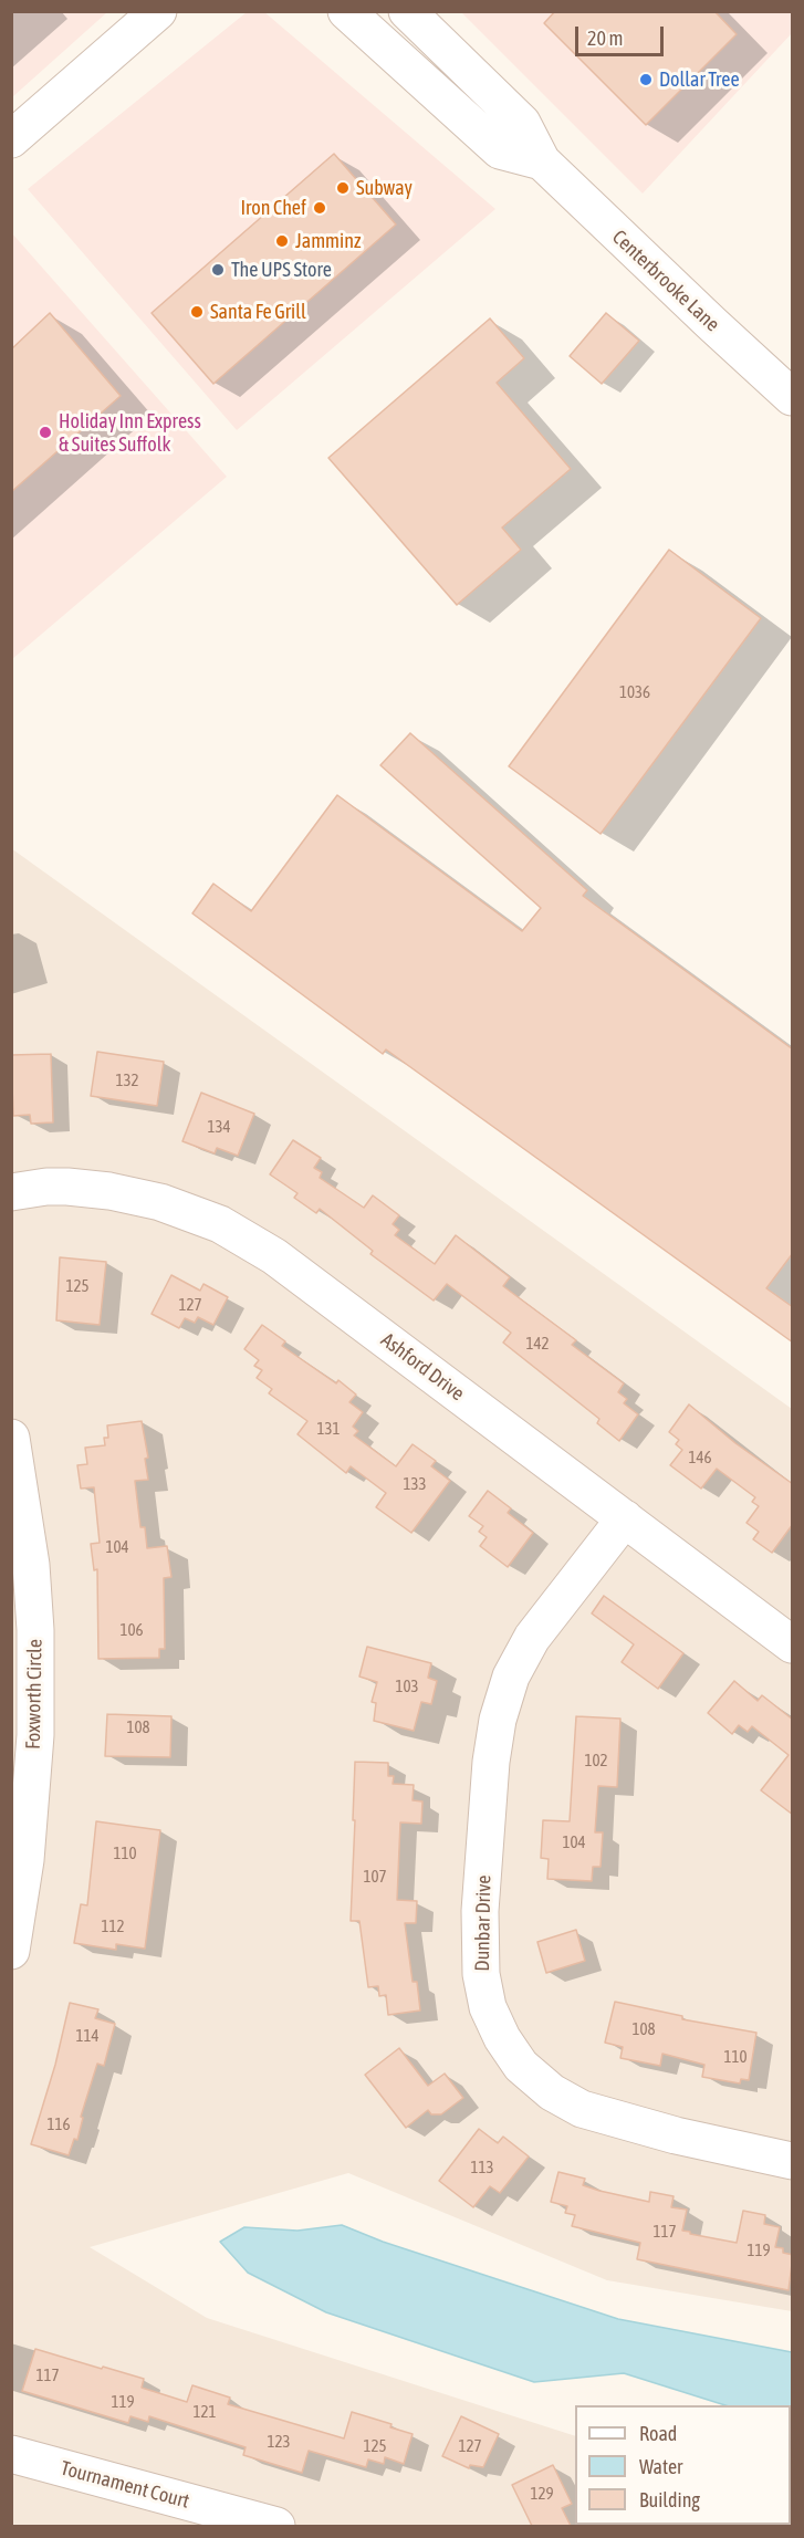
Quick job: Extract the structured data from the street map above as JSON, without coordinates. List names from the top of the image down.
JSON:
{
  "streets": {
    "street": [
      "Centerbrooke Lane",
      "Ashford Drive",
      "Foxworth Circle",
      "Dunbar Drive",
      "Tournament Court"
    ]
  },
  "crossings": [
    ["Ashford Drive", "Dunbar Drive"]
  ],
  "places": [
    "Dollar Tree",
    "Subway",
    "Iron Chef",
    "Jamminz",
    "The UPS Store",
    "Santa Fe Grill",
    "Holiday Inn Express & Suites Suffolk"
  ],
  "house_numbers": [
    "1036",
    "132",
    "134",
    "125",
    "127",
    "142",
    "131",
    "146",
    "133",
    "104",
    "106",
    "103",
    "108",
    "102",
    "104",
    "110",
    "107",
    "112",
    "108",
    "114",
    "110",
    "116",
    "113",
    "117",
    "119",
    "117",
    "119",
    "121",
    "123",
    "125",
    "127",
    "129"
  ],
  "legend": ["Road", "Water", "Building"],
  "scale_bar": "20 m"
}
